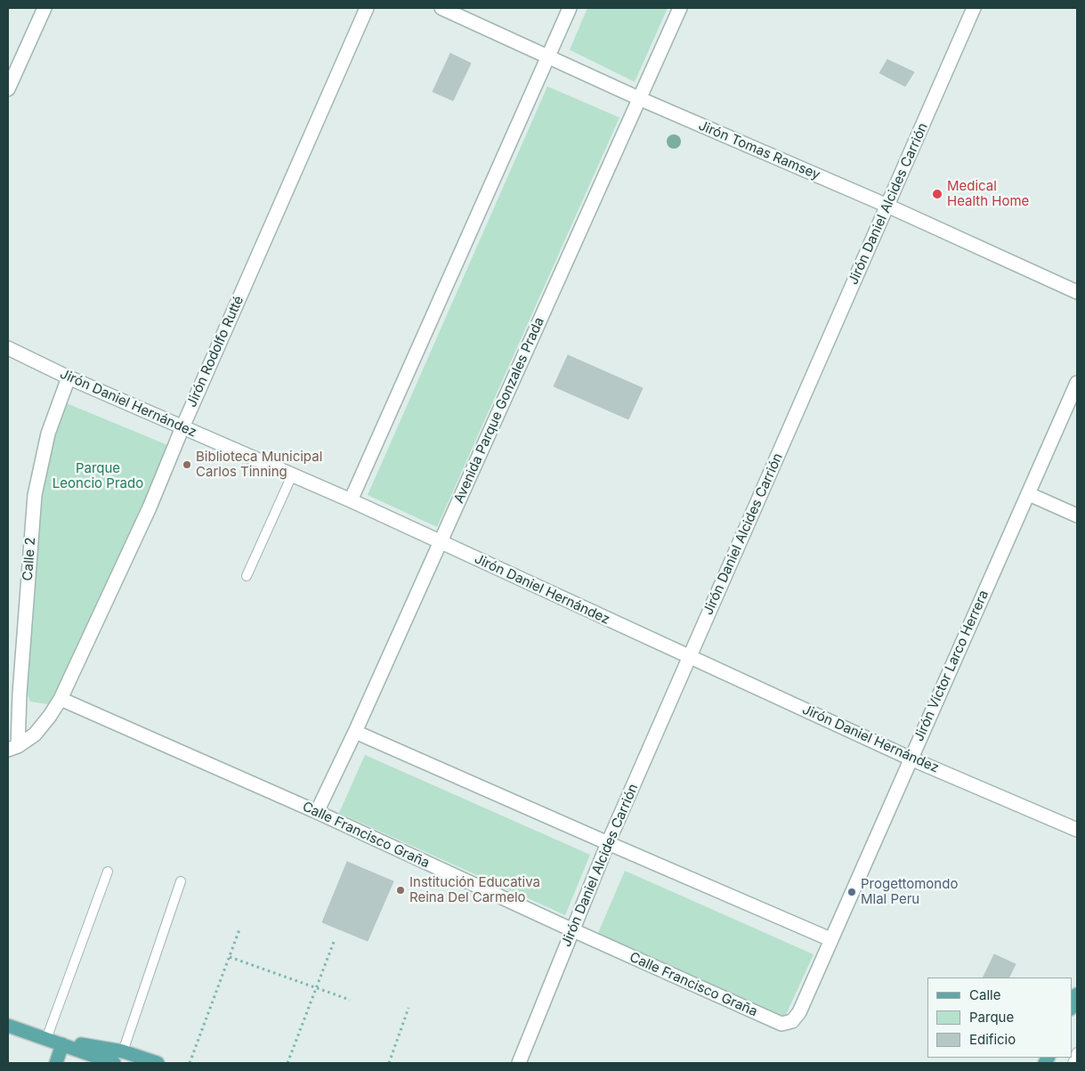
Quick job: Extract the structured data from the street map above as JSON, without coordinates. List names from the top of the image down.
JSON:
{
  "streets": {
    "street": [
      "Jirón Tomas Ramsey",
      "Jirón Daniel Alcides Carrión",
      "Jirón Rodolfo Rutté",
      "Jirón Daniel Hernández",
      "Avenida Parque Gonzales Prada",
      "Calle 2",
      "Jirón Víctor Larco Herrera",
      "Calle Francisco Graña"
    ]
  },
  "crossings": [
    ["Jirón Tomas Ramsey", "Jirón Daniel Alcides Carrión"],
    ["Jirón Tomas Ramsey", "Avenida Parque Gonzales Prada"],
    ["Jirón Daniel Alcides Carrión", "Jirón Daniel Hernández"],
    ["Jirón Daniel Alcides Carrión", "Calle Francisco Graña"],
    ["Jirón Rodolfo Rutté", "Jirón Daniel Hernández"],
    ["Jirón Rodolfo Rutté", "Calle 2"],
    ["Jirón Rodolfo Rutté", "Calle Francisco Graña"],
    ["Jirón Daniel Hernández", "Avenida Parque Gonzales Prada"],
    ["Jirón Daniel Hernández", "Calle 2"],
    ["Jirón Daniel Hernández", "Jirón Víctor Larco Herrera"],
    ["Avenida Parque Gonzales Prada", "Calle Francisco Graña"],
    ["Jirón Víctor Larco Herrera", "Calle Francisco Graña"]
  ],
  "parks": ["Parque Leoncio Prado"],
  "places": [
    "Medical Health Home",
    "Biblioteca Municipal Carlos Tinning",
    "Institución Educativa Reina Del Carmelo",
    "Progettomondo Mlal Peru"
  ],
  "legend": ["Calle", "Parque", "Edificio"]
}
